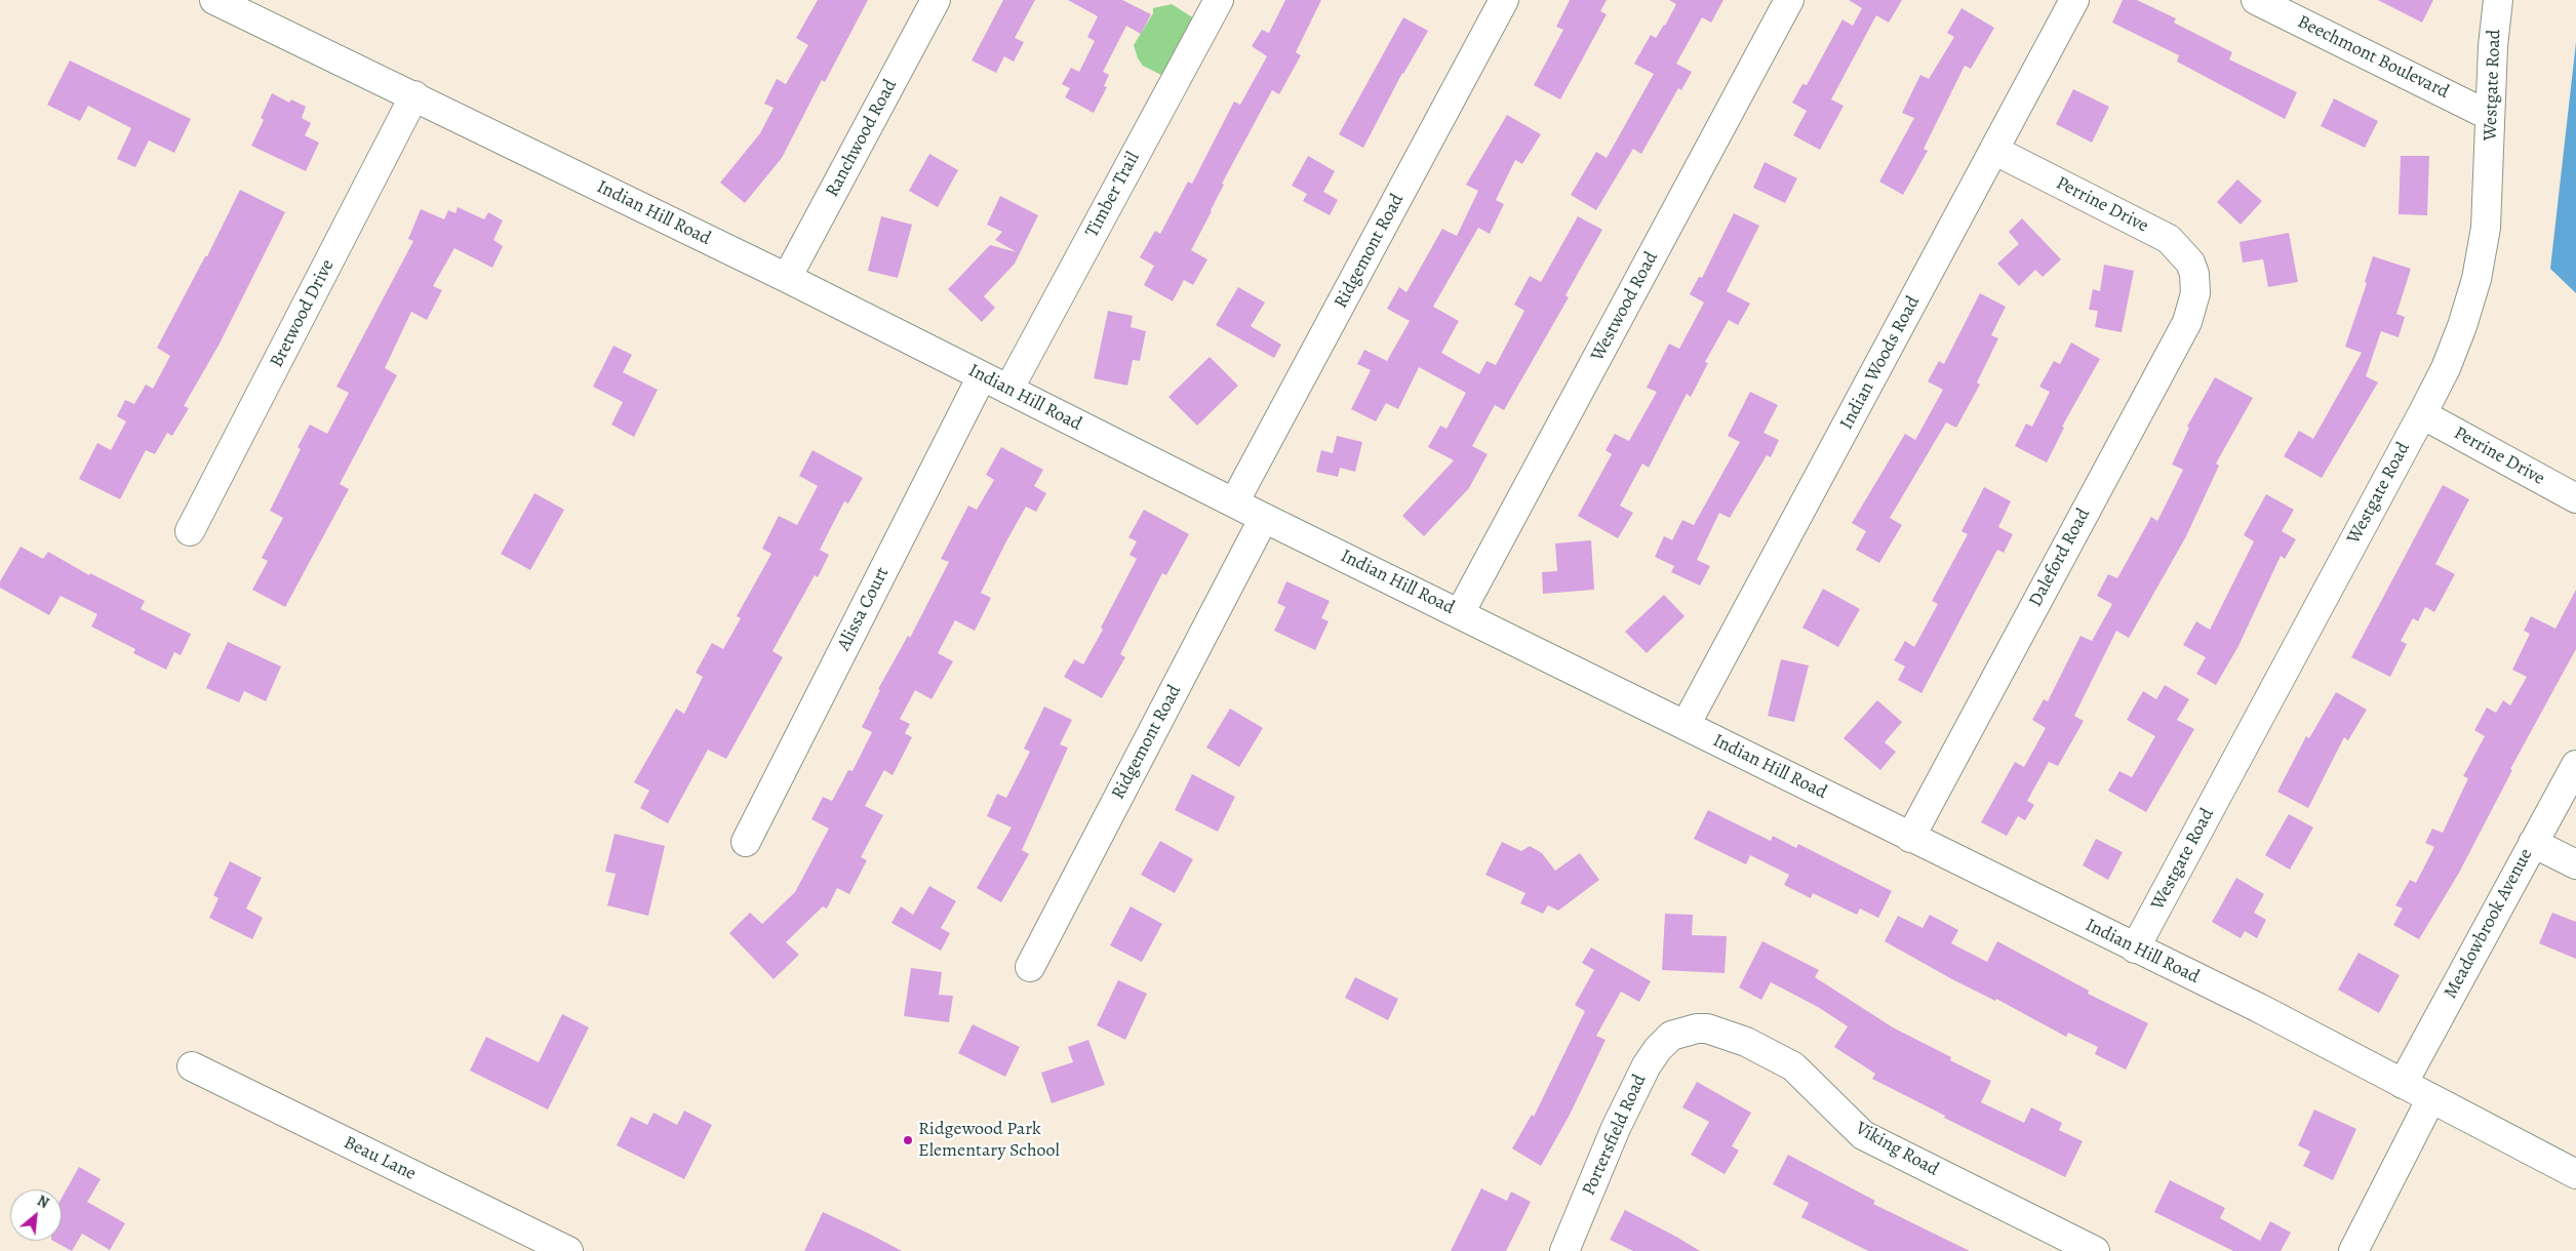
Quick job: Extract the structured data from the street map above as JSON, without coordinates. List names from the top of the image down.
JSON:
{
  "streets": {
    "street": [
      "Beechmont Boulevard",
      "Westgate Road",
      "Ranchwood Road",
      "Timber Trail",
      "Perrine Drive",
      "Indian Hill Road",
      "Ridgemont Road",
      "Westwood Road",
      "Bretwood Drive",
      "Indian Woods Road",
      "Daleford Road",
      "Alissa Court",
      "Meadowbrook Avenue",
      "Portersfield Road",
      "Viking Road",
      "Beau Lane"
    ]
  },
  "crossings": [
    ["Beechmont Boulevard", "Westgate Road"],
    ["Westgate Road", "Perrine Drive"],
    ["Westgate Road", "Indian Hill Road"],
    ["Ranchwood Road", "Indian Hill Road"],
    ["Timber Trail", "Indian Hill Road"],
    ["Perrine Drive", "Indian Woods Road"],
    ["Perrine Drive", "Daleford Road"],
    ["Indian Hill Road", "Ridgemont Road"],
    ["Indian Hill Road", "Westwood Road"],
    ["Indian Hill Road", "Bretwood Drive"],
    ["Indian Hill Road", "Indian Woods Road"],
    ["Indian Hill Road", "Daleford Road"],
    ["Indian Hill Road", "Alissa Court"],
    ["Indian Hill Road", "Meadowbrook Avenue"],
    ["Portersfield Road", "Viking Road"]
  ],
  "places": ["Ridgewood Park Elementary School"],
  "north": "top right"
}
